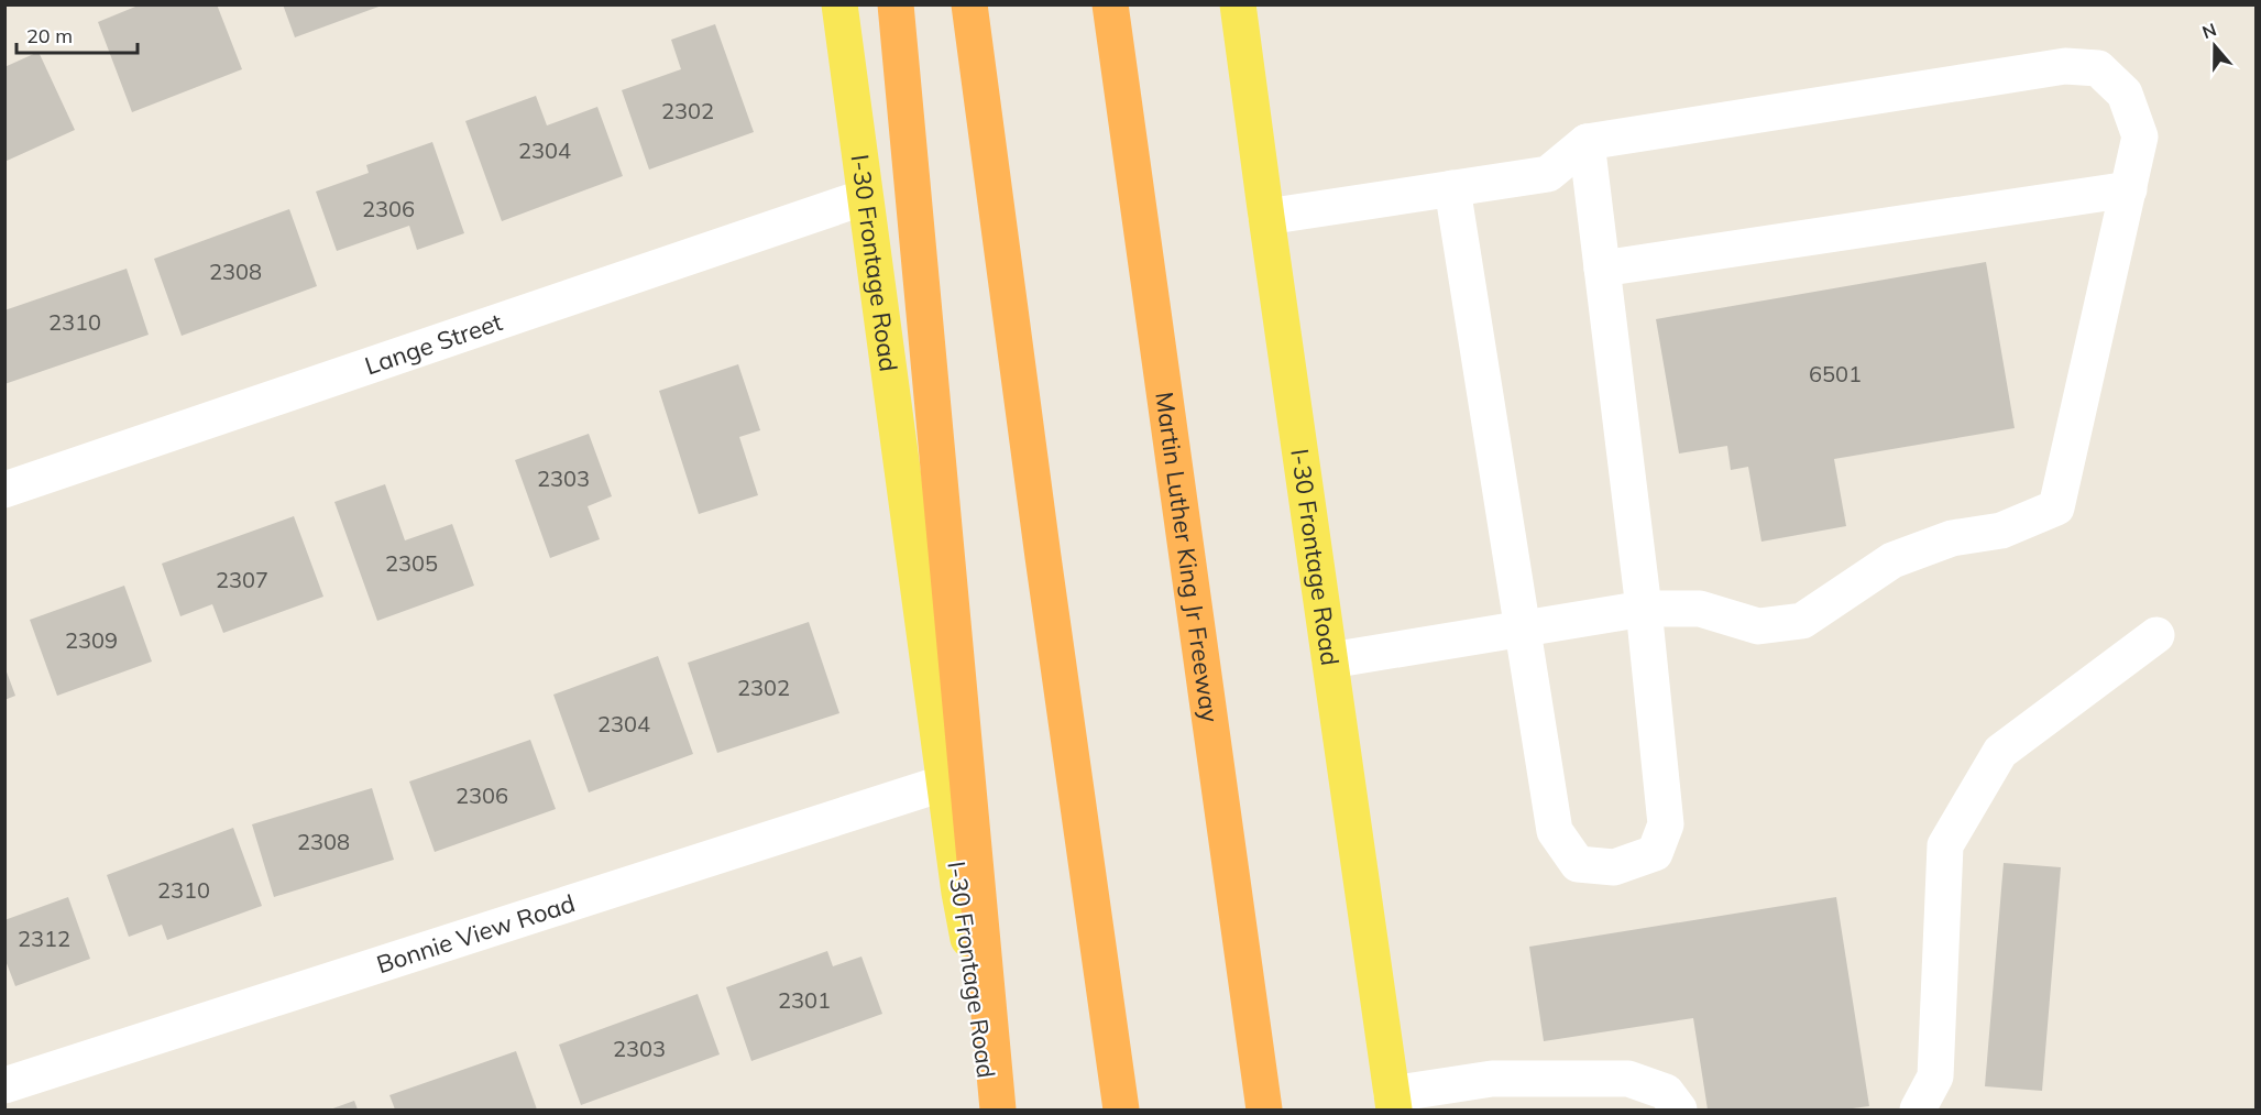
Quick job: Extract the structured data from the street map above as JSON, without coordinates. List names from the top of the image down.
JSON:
{
  "streets": {
    "highway": ["Martin Luther King Jr Freeway"],
    "main road": ["I-30 Frontage Road"],
    "street": ["Lange Street", "Bonnie View Road"]
  },
  "crossings": [
    ["I-30 Frontage Road", "Lange Street"],
    ["I-30 Frontage Road", "Bonnie View Road"]
  ],
  "house_numbers": [
    "2302",
    "2304",
    "2306",
    "2308",
    "2310",
    "6501",
    "2303",
    "2305",
    "2307",
    "2309",
    "2302",
    "2304",
    "2306",
    "2308",
    "2310",
    "2312",
    "2301",
    "2303"
  ],
  "scale_bar": "20 m",
  "north": "top"
}
